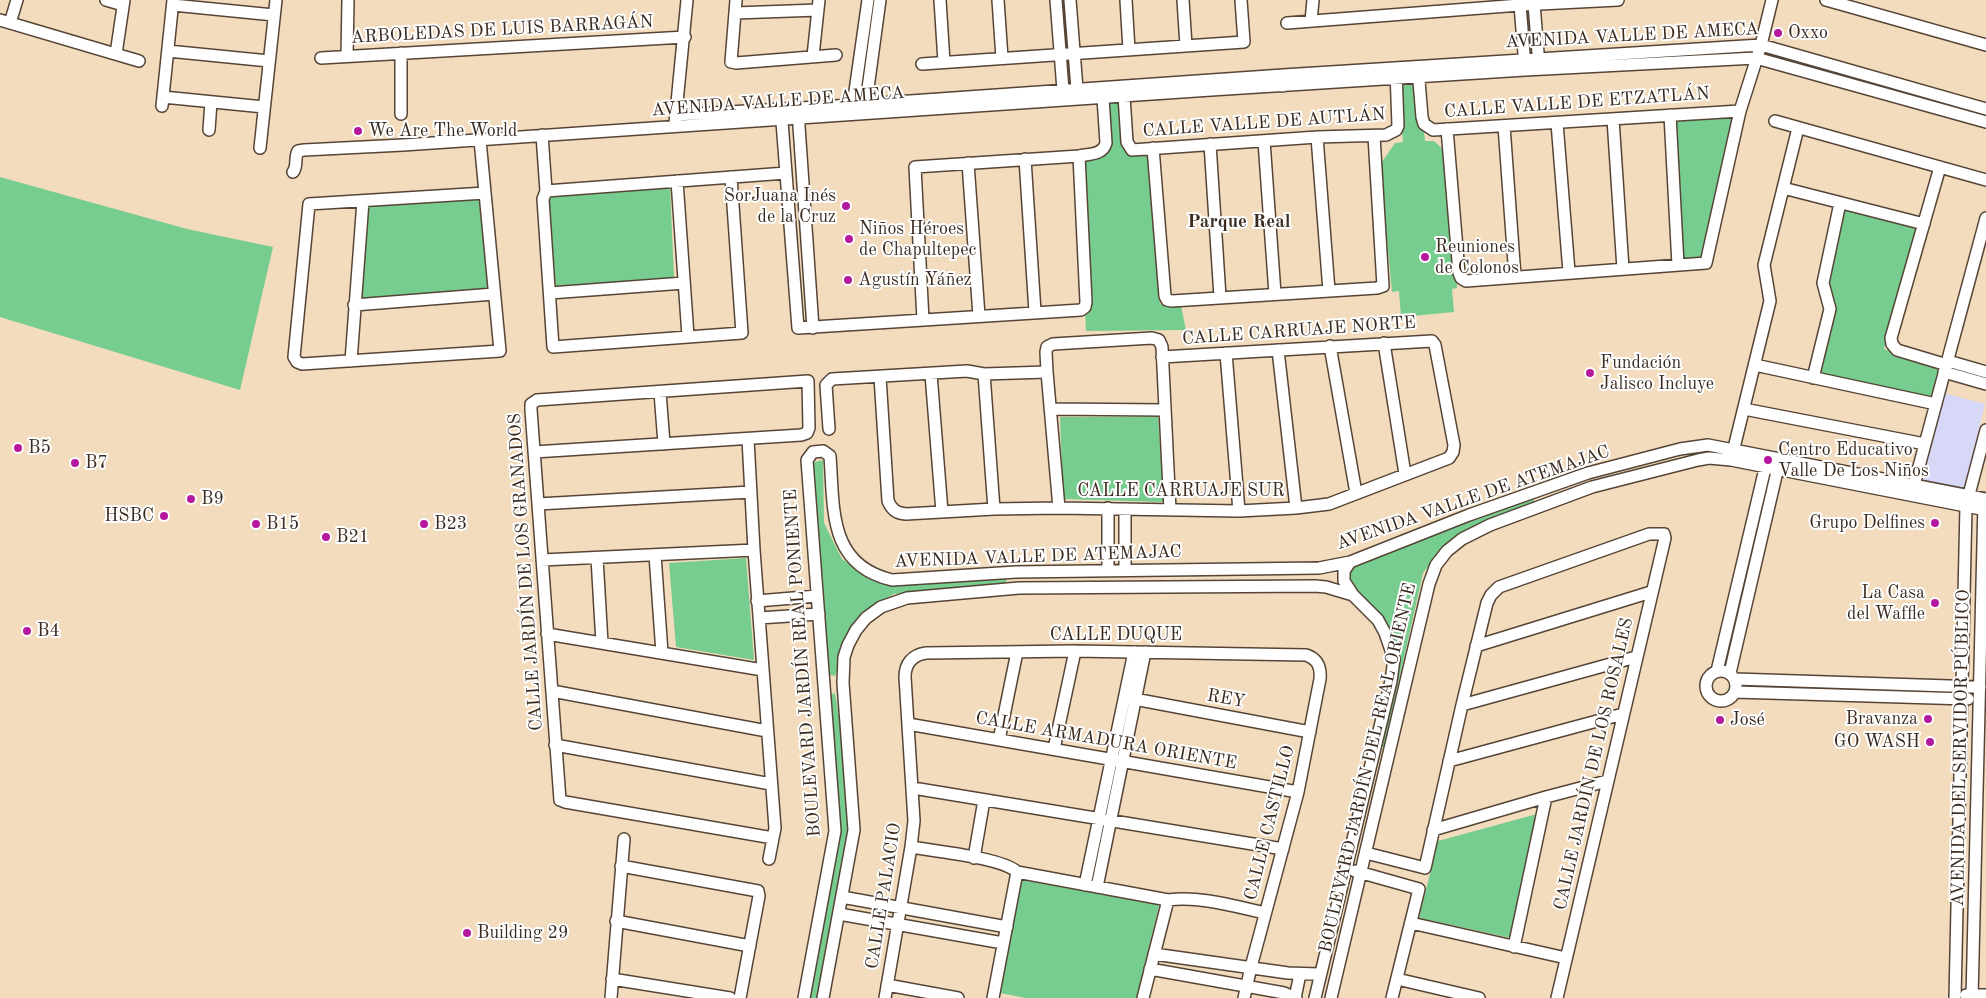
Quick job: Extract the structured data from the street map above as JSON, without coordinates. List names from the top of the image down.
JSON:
{
  "streets": {
    "street": [
      "ARBOLEDAS DE LUIS BARRAGÁN",
      "AVENIDA VALLE DE AMECA",
      "CALLE VALLE DE ETZATLÁN",
      "CALLE VALLE DE AUTLÁN",
      "CALLE CARRUAJE NORTE",
      "CALLE CARRUAJE SUR",
      "AVENIDA VALLE DE ATEMAJAC",
      "CALLE JARDÍN DE LOS GRANADOS",
      "CALLE DUQUE",
      "BOULEVARD JARDÍN REAL PONIENTE",
      "REY",
      "CALLE ARMADURA ORIENTE",
      "AVENIDA DEL SERVIDOR PÚBLICO",
      "CALLE JARDÍN DE LOS ROSALES",
      "BOULEVARD JARDÍN DEL REAL ORIENTE",
      "CALLE CASTILLO",
      "CALLE PALACIO"
    ]
  },
  "crossings": [
    ["AVENIDA VALLE DE AMECA", "CALLE VALLE DE ETZATLÁN"],
    ["AVENIDA VALLE DE AMECA", "CALLE VALLE DE AUTLÁN"],
    ["CALLE CARRUAJE NORTE", "CALLE CARRUAJE SUR"],
    ["AVENIDA VALLE DE ATEMAJAC", "BOULEVARD JARDÍN REAL PONIENTE"],
    ["AVENIDA VALLE DE ATEMAJAC", "AVENIDA DEL SERVIDOR PÚBLICO"],
    ["AVENIDA VALLE DE ATEMAJAC", "BOULEVARD JARDÍN DEL REAL ORIENTE"],
    ["CALLE DUQUE", "CALLE CASTILLO"],
    ["CALLE DUQUE", "CALLE PALACIO"],
    ["REY", "CALLE CASTILLO"],
    ["CALLE ARMADURA ORIENTE", "CALLE CASTILLO"],
    ["CALLE ARMADURA ORIENTE", "CALLE PALACIO"]
  ],
  "districts": ["Parque Real"],
  "places": [
    "Oxxo",
    "We Are The World",
    "SorJuana Inés de la Cruz",
    "Niños Héroes de Chapultepec",
    "Reuniones de Colonos",
    "Agustín Yáñez",
    "Fundación Jalisco Incluye",
    "B5",
    "Centro Educativo Valle De Los Niños",
    "B7",
    "B9",
    "HSBC",
    "Grupo Delfines",
    "B15",
    "B23",
    "B21",
    "La Casa del Waffle",
    "B4",
    "Bravanza",
    "José",
    "GO WASH",
    "Building 29"
  ]
}
